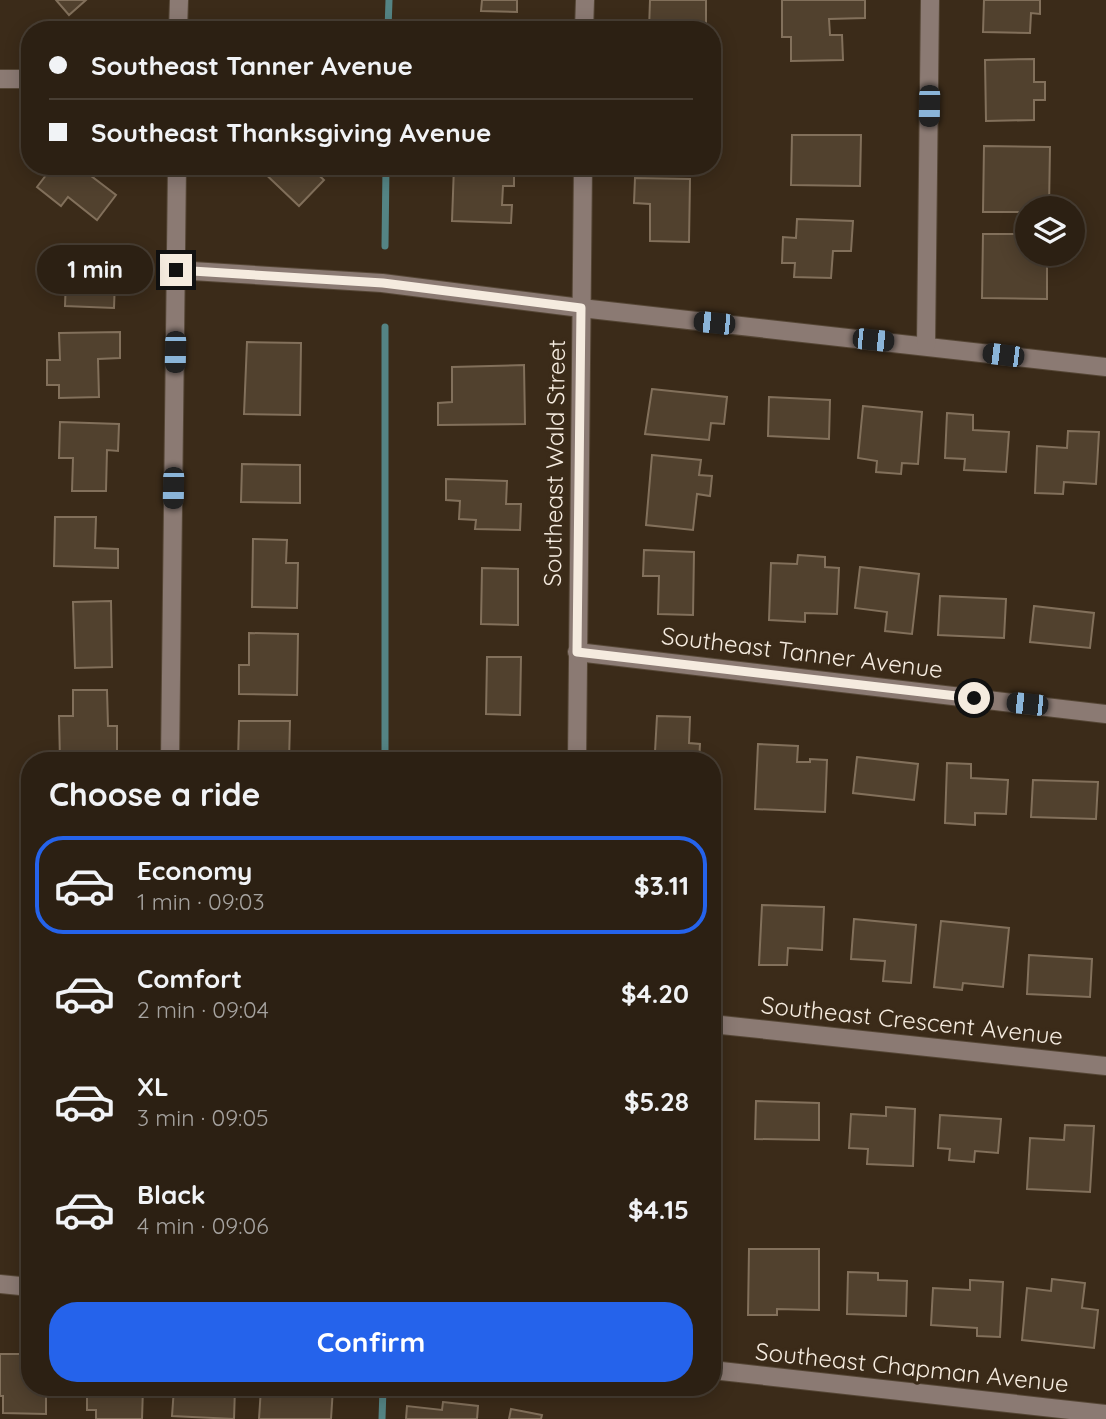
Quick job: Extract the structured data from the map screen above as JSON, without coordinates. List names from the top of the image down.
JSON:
{
  "streets": {
    "street": [
      "Southeast Wald Street",
      "Southeast Tanner Avenue",
      "Southeast Crescent Avenue",
      "Southeast Chapman Avenue"
    ]
  },
  "crossings": [
    ["Southeast Wald Street", "Southeast Tanner Avenue"]
  ],
  "page": {
    "banner": ["Southeast Tanner Avenue", "Southeast Thanksgiving Avenue"],
    "bubble": "1 min",
    "heading": "Choose a ride",
    "list": [
      {
        "name": "Economy",
        "note": "1 min · 09:03",
        "value": "$3.11"
      },
      {
        "name": "Comfort",
        "note": "2 min · 09:04",
        "value": "$4.20"
      },
      {
        "name": "XL",
        "note": "3 min · 09:05",
        "value": "$5.28"
      },
      {
        "name": "Black",
        "note": "4 min · 09:06",
        "value": "$4.15"
      }
    ],
    "buttons": "Confirm"
  }
}
